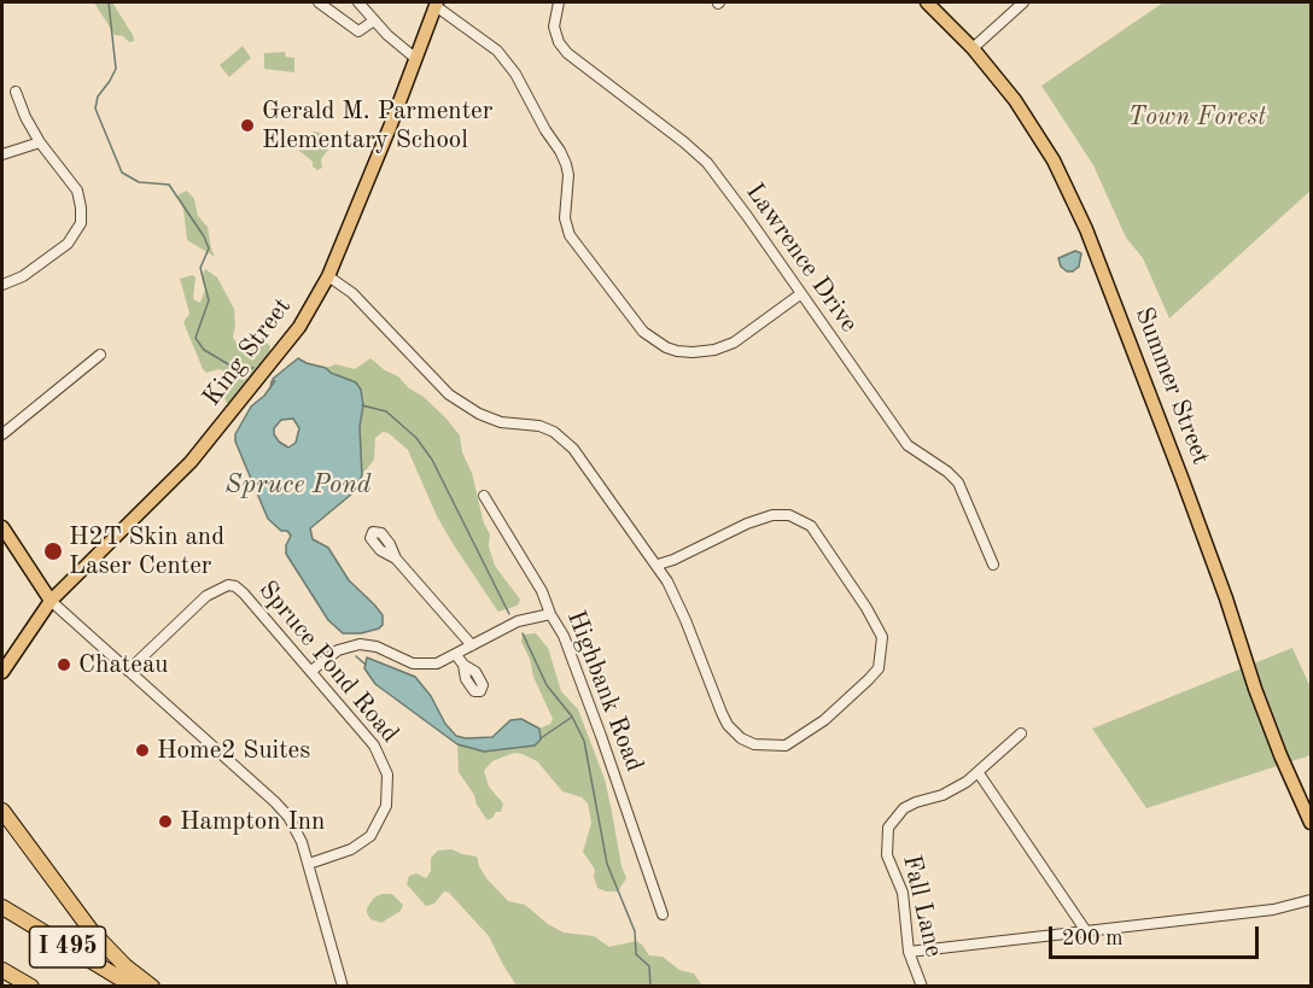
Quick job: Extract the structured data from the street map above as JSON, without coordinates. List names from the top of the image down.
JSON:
{
  "streets": {
    "highway": ["I 495"],
    "main road": ["King Street", "Summer Street"],
    "street": [
      "Lawrence Drive",
      "Spruce Pond Road",
      "Highbank Road",
      "Fall Lane"
    ]
  },
  "water": ["Spruce Pond"],
  "parks": ["Town Forest"],
  "places": [
    "Gerald M. Parmenter Elementary School",
    "H2T Skin and Laser Center",
    "Chateau",
    "Home2 Suites",
    "Hampton Inn"
  ],
  "scale_bar": "200 m"
}
